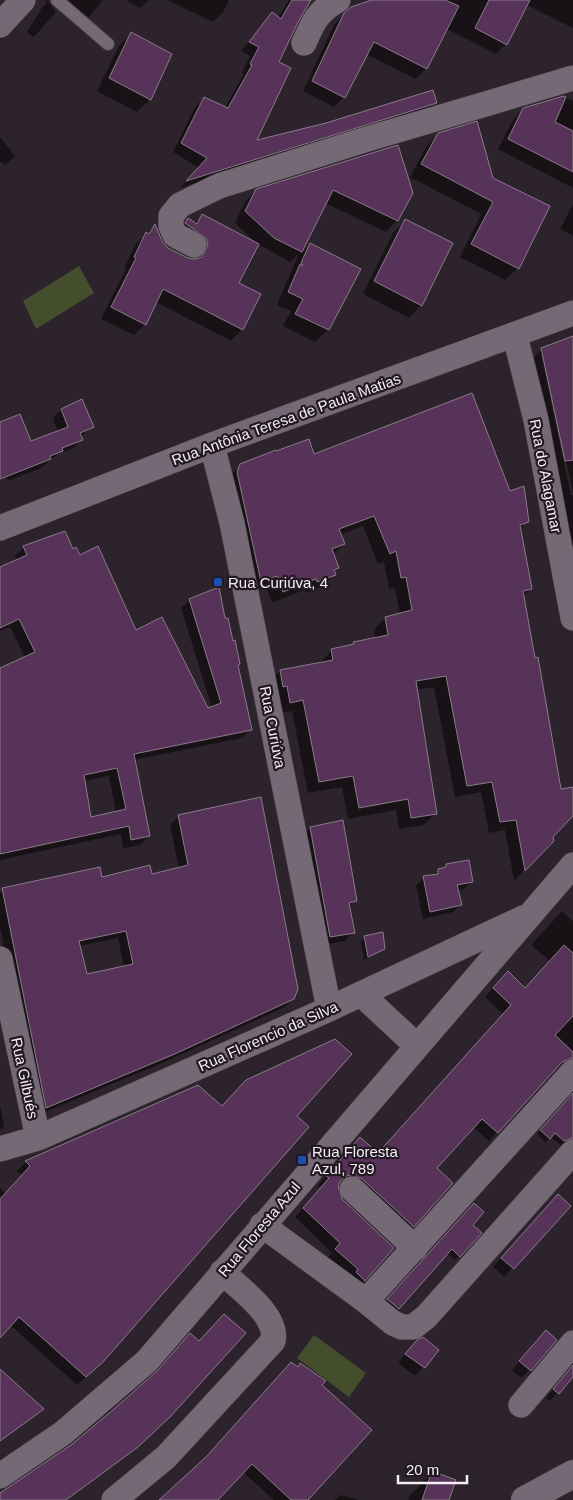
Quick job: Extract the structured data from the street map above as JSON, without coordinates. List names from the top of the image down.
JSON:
{
  "streets": {
    "street": [
      "Rua Antônia Teresa de Paula Matias",
      "Rua do Alagamar",
      "Rua Curiúva",
      "Rua Florencio da Silva",
      "Rua Gilbués",
      "Rua Floresta Azul"
    ]
  },
  "crossings": [
    ["Rua Antônia Teresa de Paula Matias", "Rua do Alagamar"],
    ["Rua Antônia Teresa de Paula Matias", "Rua Curiúva"],
    ["Rua Curiúva", "Rua Florencio da Silva"],
    ["Rua Florencio da Silva", "Rua Gilbués"],
    ["Rua Florencio da Silva", "Rua Floresta Azul"]
  ],
  "places": {
    "transit": ["Rua Curiúva, 4", "Rua Floresta Azul, 789"]
  },
  "scale_bar": "20 m"
}
